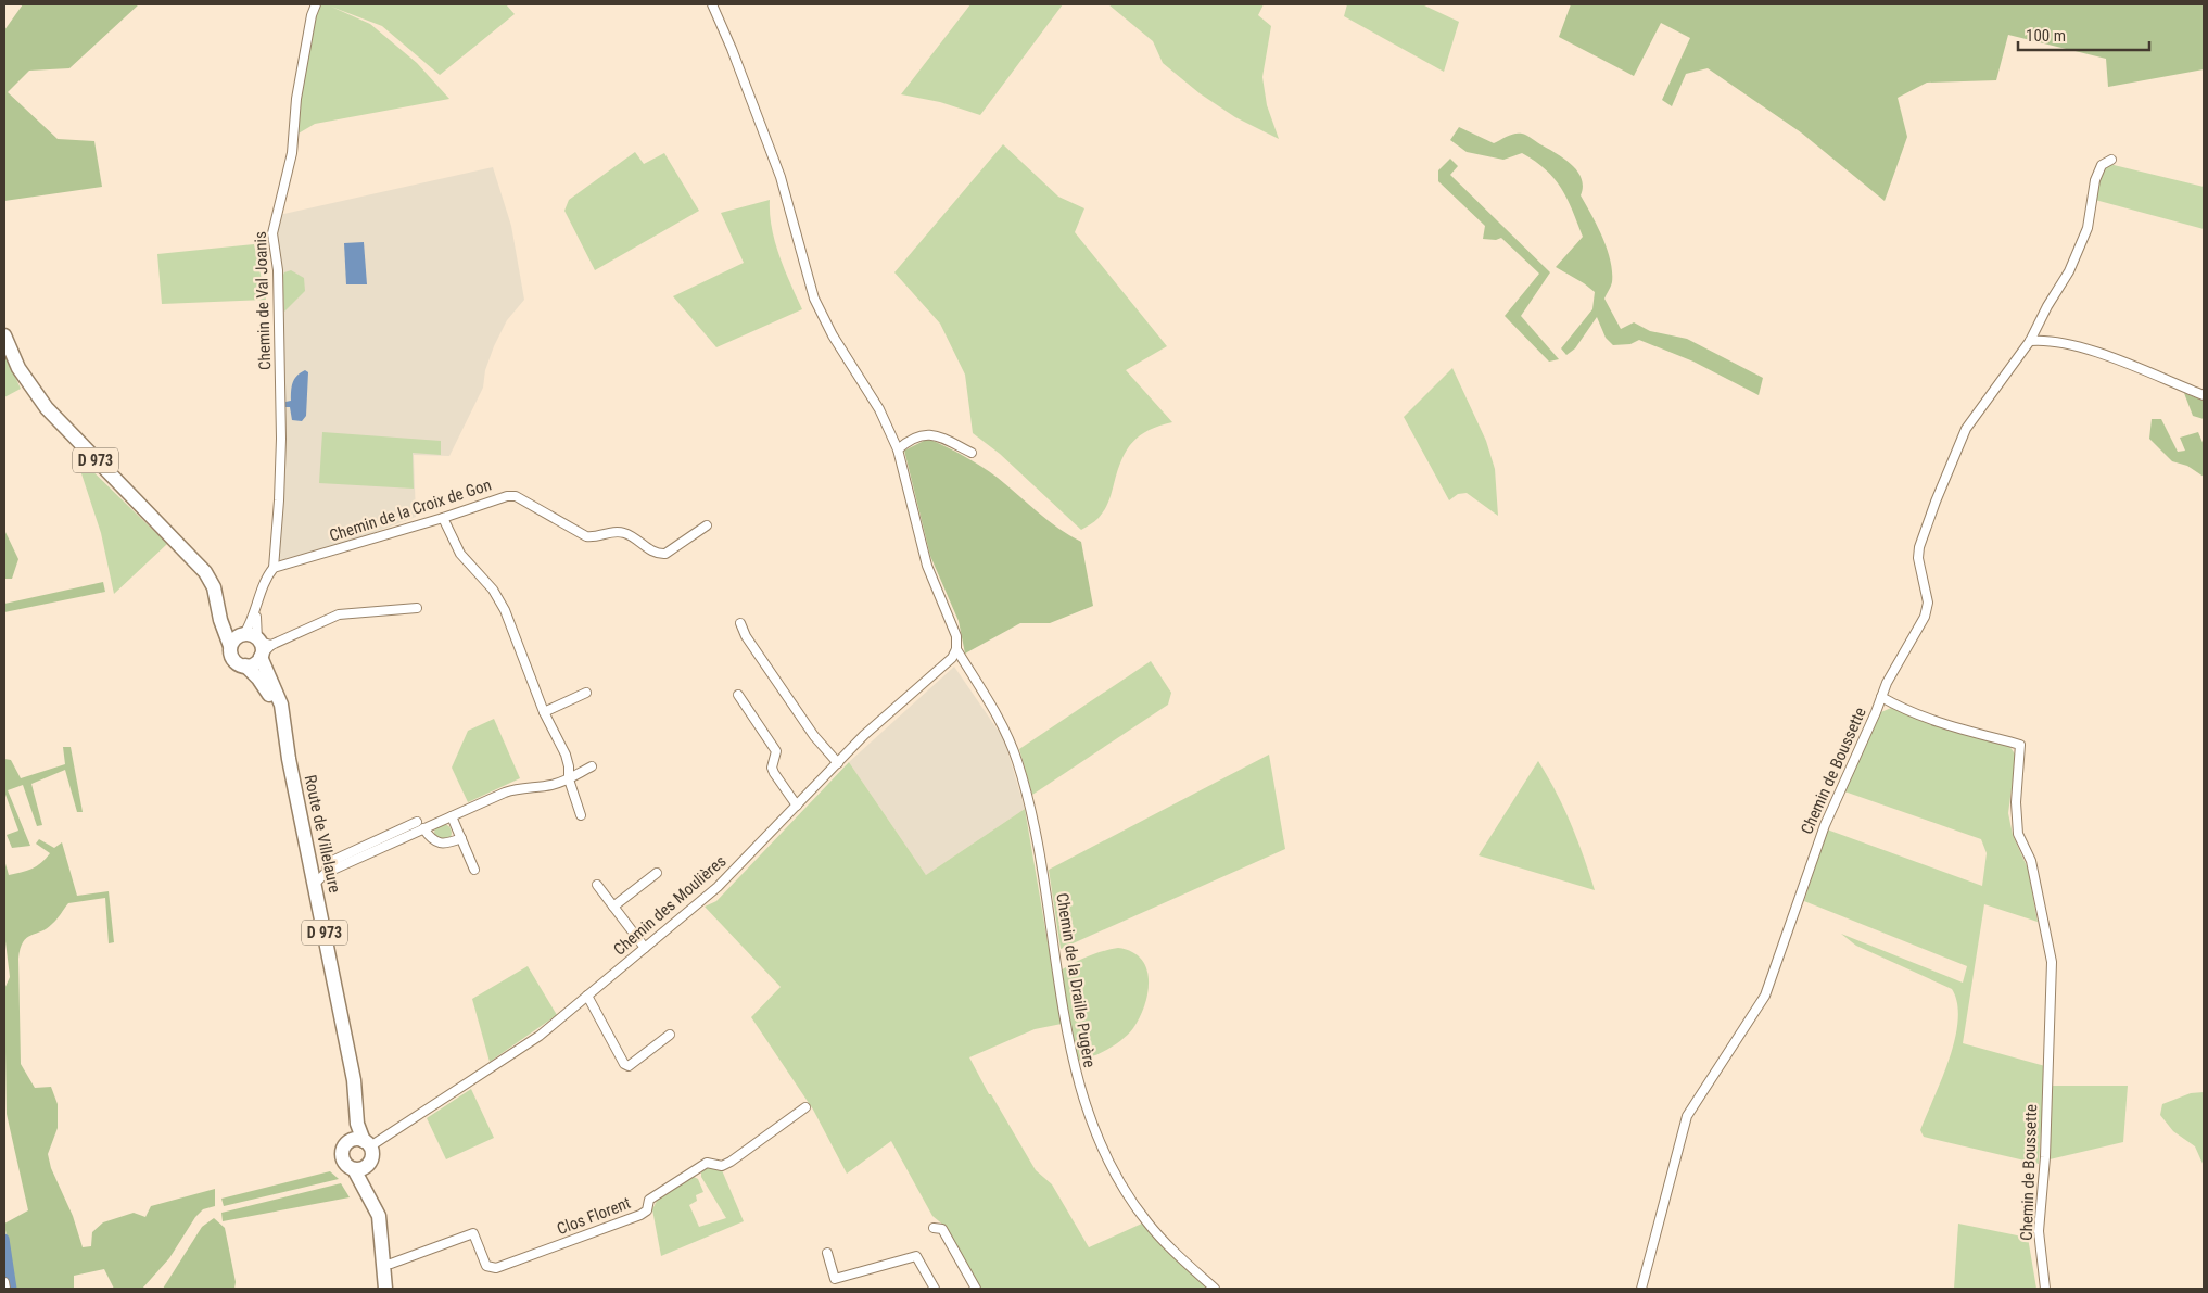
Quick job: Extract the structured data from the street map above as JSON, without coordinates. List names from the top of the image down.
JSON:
{
  "streets": {
    "main road": ["D 973", "Route de Villelaure"],
    "street": [
      "Chemin de Val Joanis",
      "Chemin de la Croix de Gon",
      "Chemin de Boussette",
      "Chemin des Moulières",
      "Chemin de la Draille Pugère",
      "Clos Florent"
    ]
  },
  "crossings": [
    ["Chemin de Val Joanis", "Chemin de la Croix de Gon"],
    ["D 973", "Route de Villelaure"],
    ["Route de Villelaure", "Chemin des Moulières"],
    ["Chemin des Moulières", "Chemin de la Draille Pugère"]
  ],
  "scale_bar": "100 m"
}
